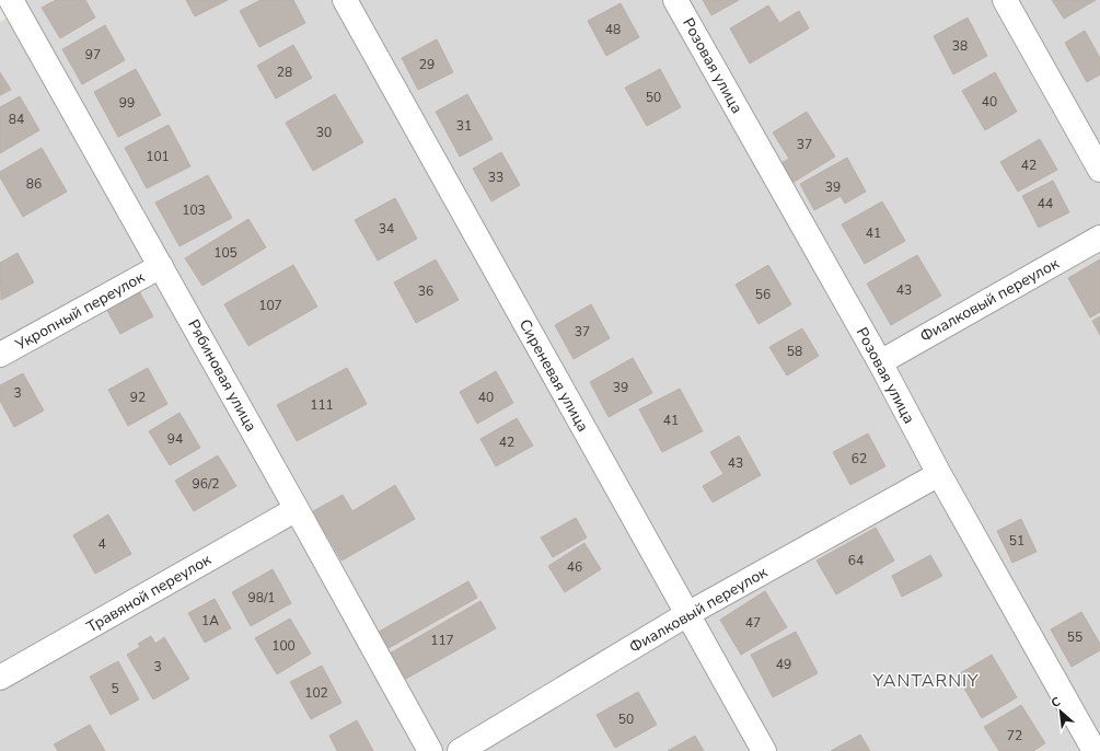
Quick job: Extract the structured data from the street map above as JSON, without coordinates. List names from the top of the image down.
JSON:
{
  "streets": {
    "street": [
      "Розовая улица",
      "Фиалковый переулок",
      "Укропный переулок",
      "Рябиновая улица",
      "Сиреневая улица",
      "Травяной переулок"
    ]
  },
  "crossings": [
    ["Розовая улица", "Фиалковый переулок"],
    ["Фиалковый переулок", "Сиреневая улица"],
    ["Укропный переулок", "Рябиновая улица"],
    ["Рябиновая улица", "Травяной переулок"]
  ],
  "districts": ["YANTARNIY"],
  "house_numbers": [
    "48",
    "38",
    "97",
    "29",
    "28",
    "50",
    "40",
    "99",
    "84",
    "31",
    "30",
    "37",
    "101",
    "42",
    "33",
    "86",
    "39",
    "44",
    "103",
    "34",
    "41",
    "105",
    "43",
    "36",
    "56",
    "107",
    "37",
    "58",
    "39",
    "3",
    "92",
    "40",
    "111",
    "41",
    "94",
    "42",
    "62",
    "43",
    "96/2",
    "51",
    "4",
    "64",
    "46",
    "98/1",
    "1А",
    "47",
    "55",
    "117",
    "100",
    "49",
    "3",
    "5",
    "102",
    "50",
    "72"
  ],
  "north": "top left"
}
